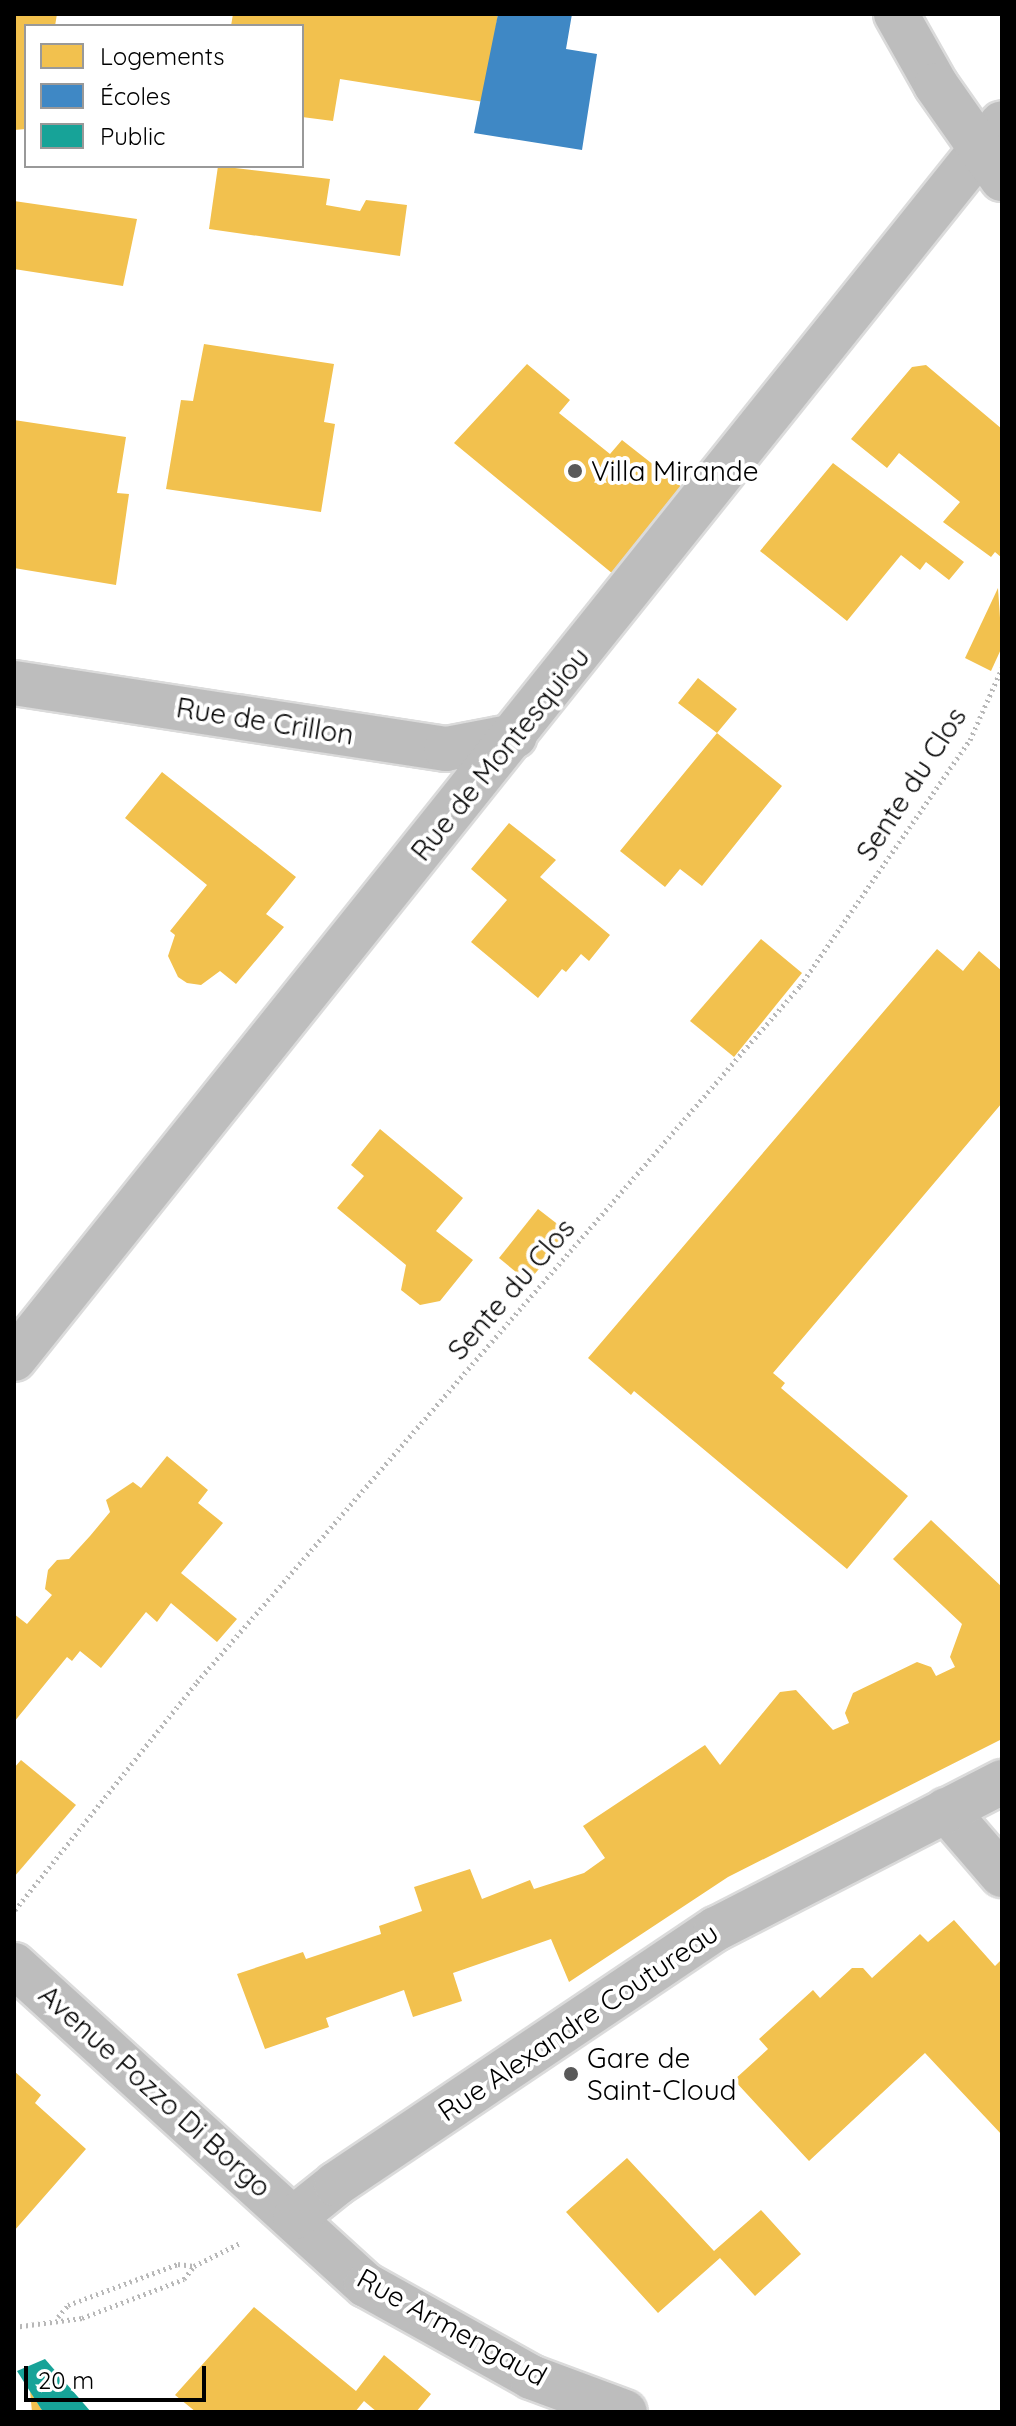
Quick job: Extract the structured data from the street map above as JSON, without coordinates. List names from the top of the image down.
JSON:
{
  "streets": {
    "street": [
      "Rue de Crillon",
      "Rue de Montesquiou",
      "Rue Alexandre Coutureau",
      "Avenue Pozzo Di Borgo",
      "Rue Armengaud"
    ],
    "path": ["Sente du Clos"]
  },
  "crossings": [
    ["Rue de Crillon", "Rue de Montesquiou"],
    ["Rue Alexandre Coutureau", "Avenue Pozzo Di Borgo"],
    ["Rue Alexandre Coutureau", "Rue Armengaud"],
    ["Avenue Pozzo Di Borgo", "Rue Armengaud"]
  ],
  "places": ["Villa Mirande", "Gare de Saint-Cloud"],
  "legend": ["Logements", "Écoles", "Public"],
  "scale_bar": "20 m"
}
